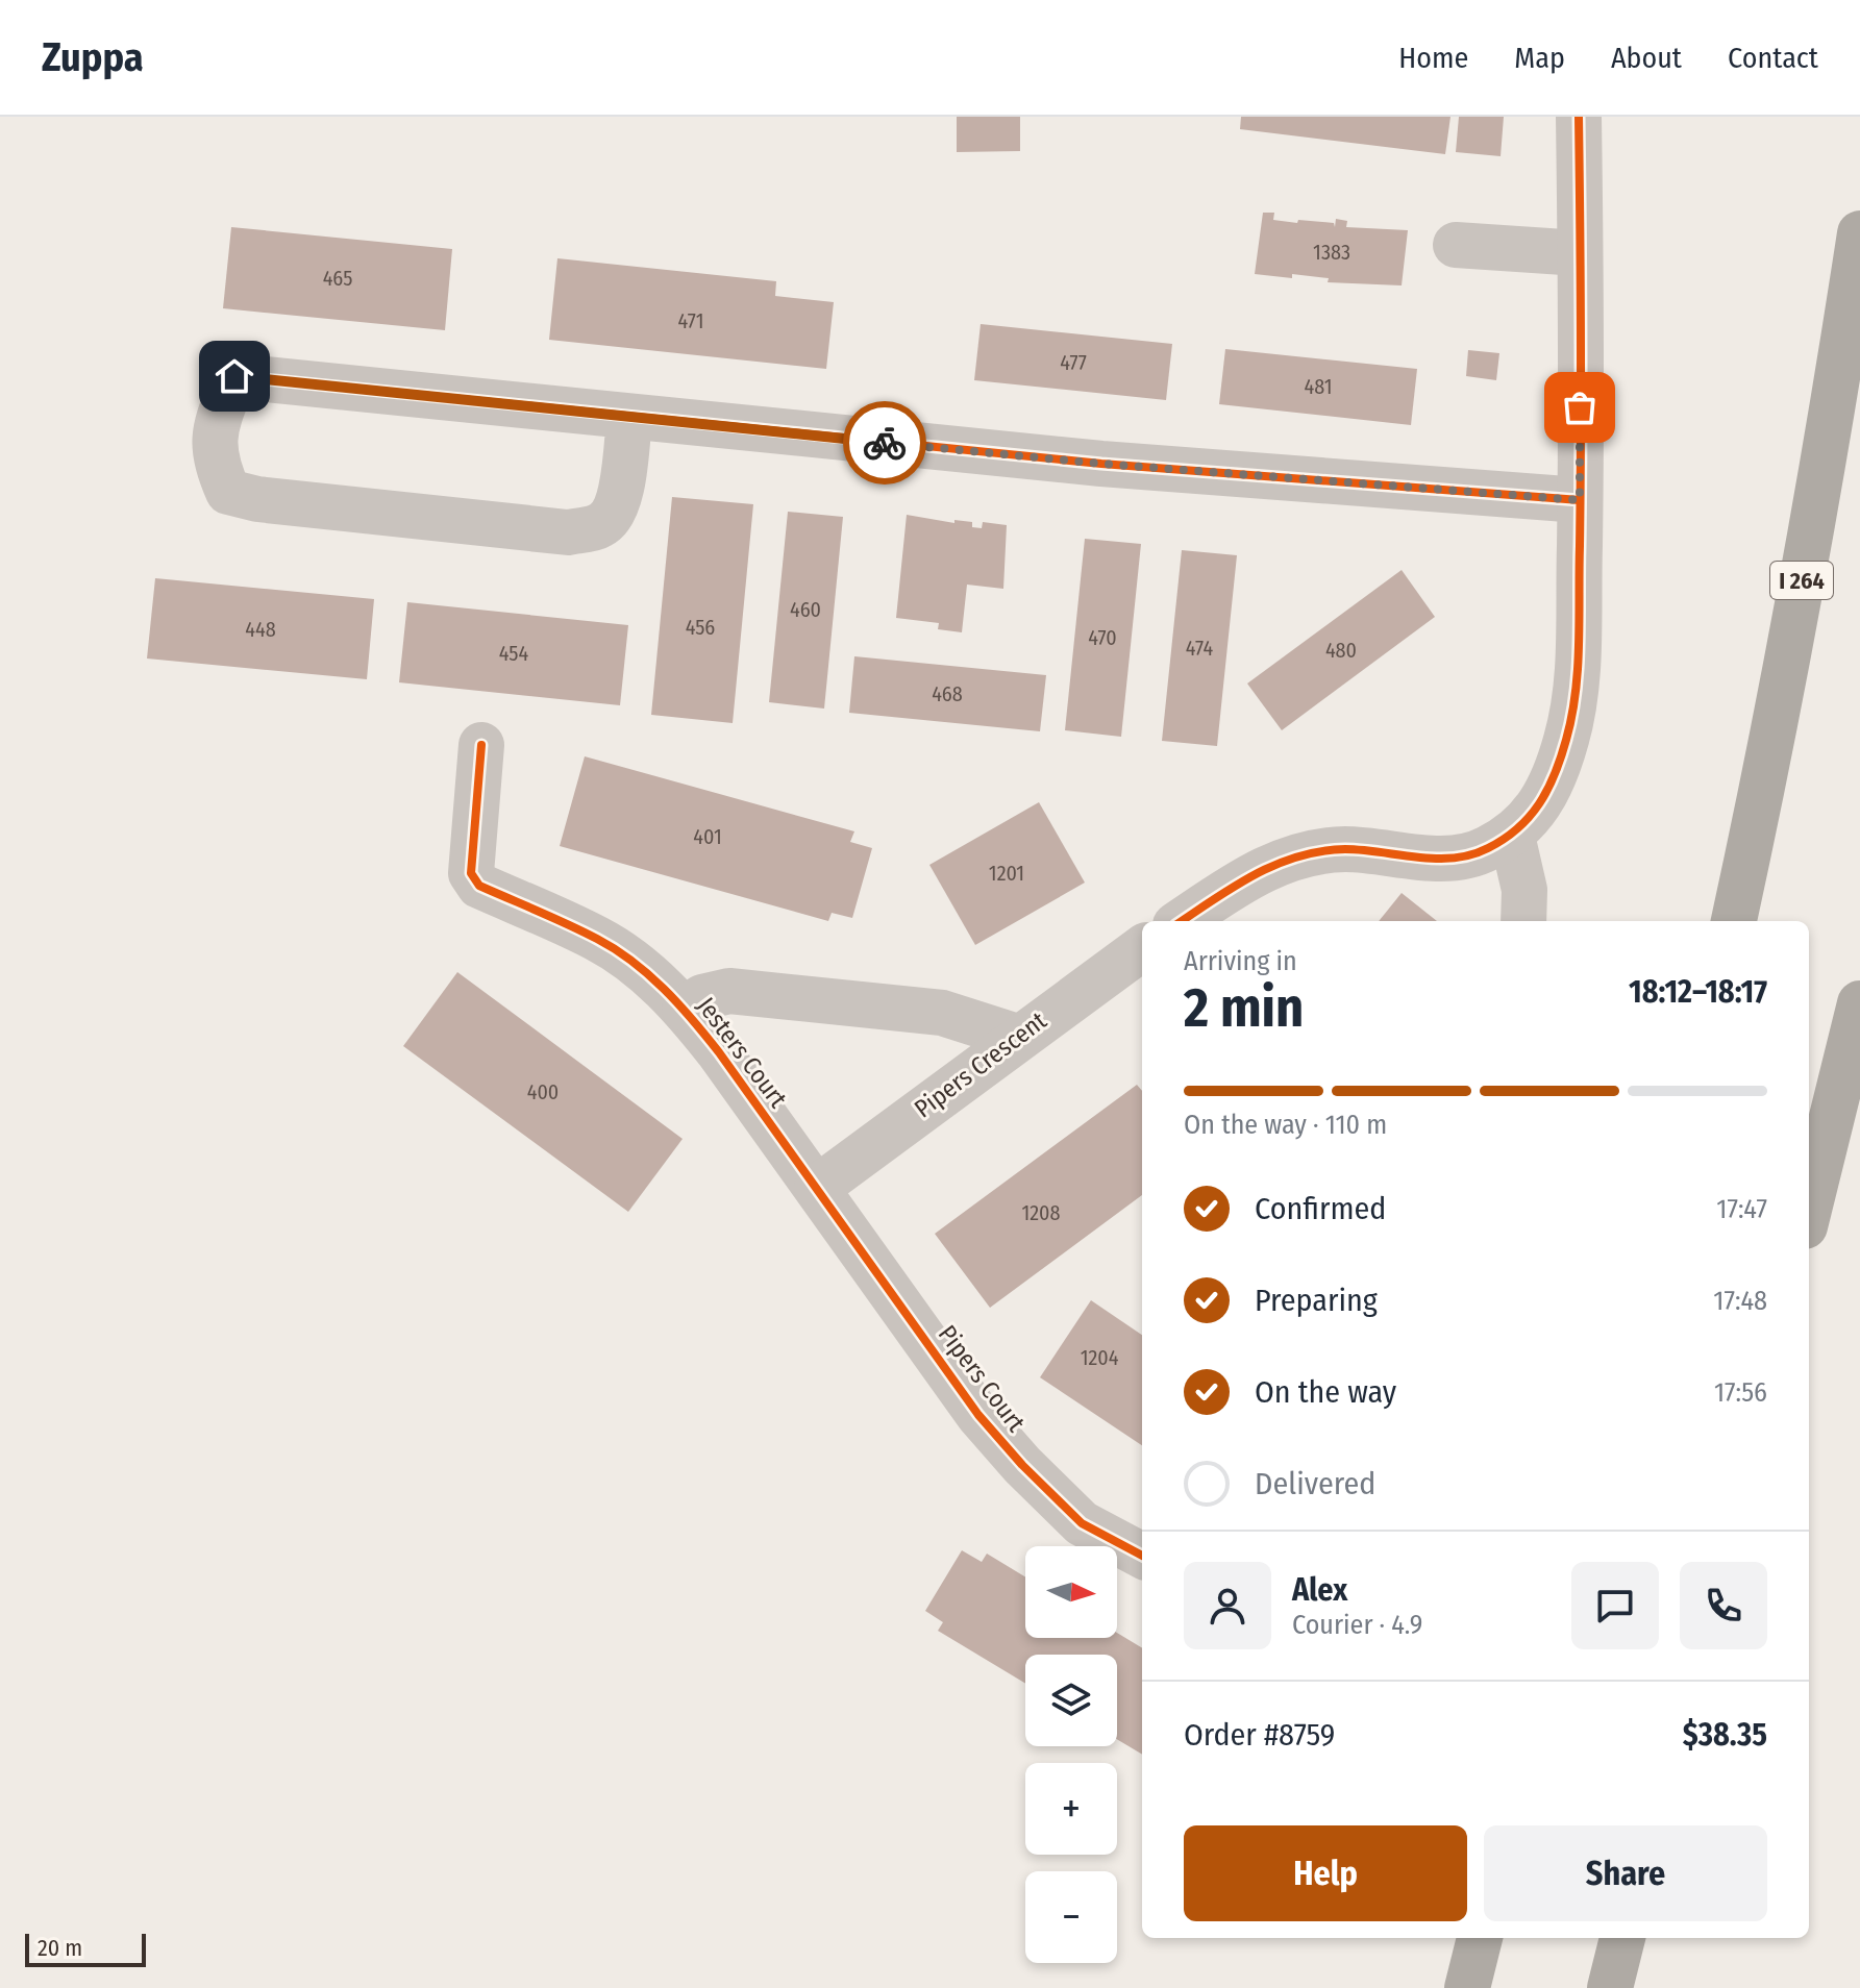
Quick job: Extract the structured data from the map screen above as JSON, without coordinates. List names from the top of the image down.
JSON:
{
  "streets": {
    "highway": ["I 264"],
    "street": ["Jesters Court", "Pipers Crescent", "Pipers Court"]
  },
  "crossings": [
    ["Jesters Court", "Pipers Crescent"],
    ["Jesters Court", "Pipers Court"],
    ["Pipers Crescent", "Pipers Court"]
  ],
  "house_numbers": [
    "1383",
    "465",
    "471",
    "477",
    "481",
    "460",
    "456",
    "448",
    "470",
    "474",
    "480",
    "454",
    "468",
    "401",
    "1201",
    "400",
    "1208",
    "1204"
  ],
  "scale_bar": "20 m",
  "north": "right",
  "page": {
    "header": "Zuppa",
    "nav": [
      "Home",
      "Map",
      "About",
      "Contact"
    ],
    "heading": ["2 min", "Arriving in", "18:12–18:17"],
    "panel": [
      "Alex",
      "Courier · 4.9",
      "Order #8759",
      "$38.35"
    ],
    "bar": "On the way · 110 m",
    "list": [
      ["Confirmed", "17:47"],
      ["Preparing", "17:48"],
      ["On the way", "17:56"],
      "Delivered"
    ],
    "map_buttons": ["+", "−"],
    "buttons": ["Help", "Share"],
    "scale": "20 m"
  }
}
